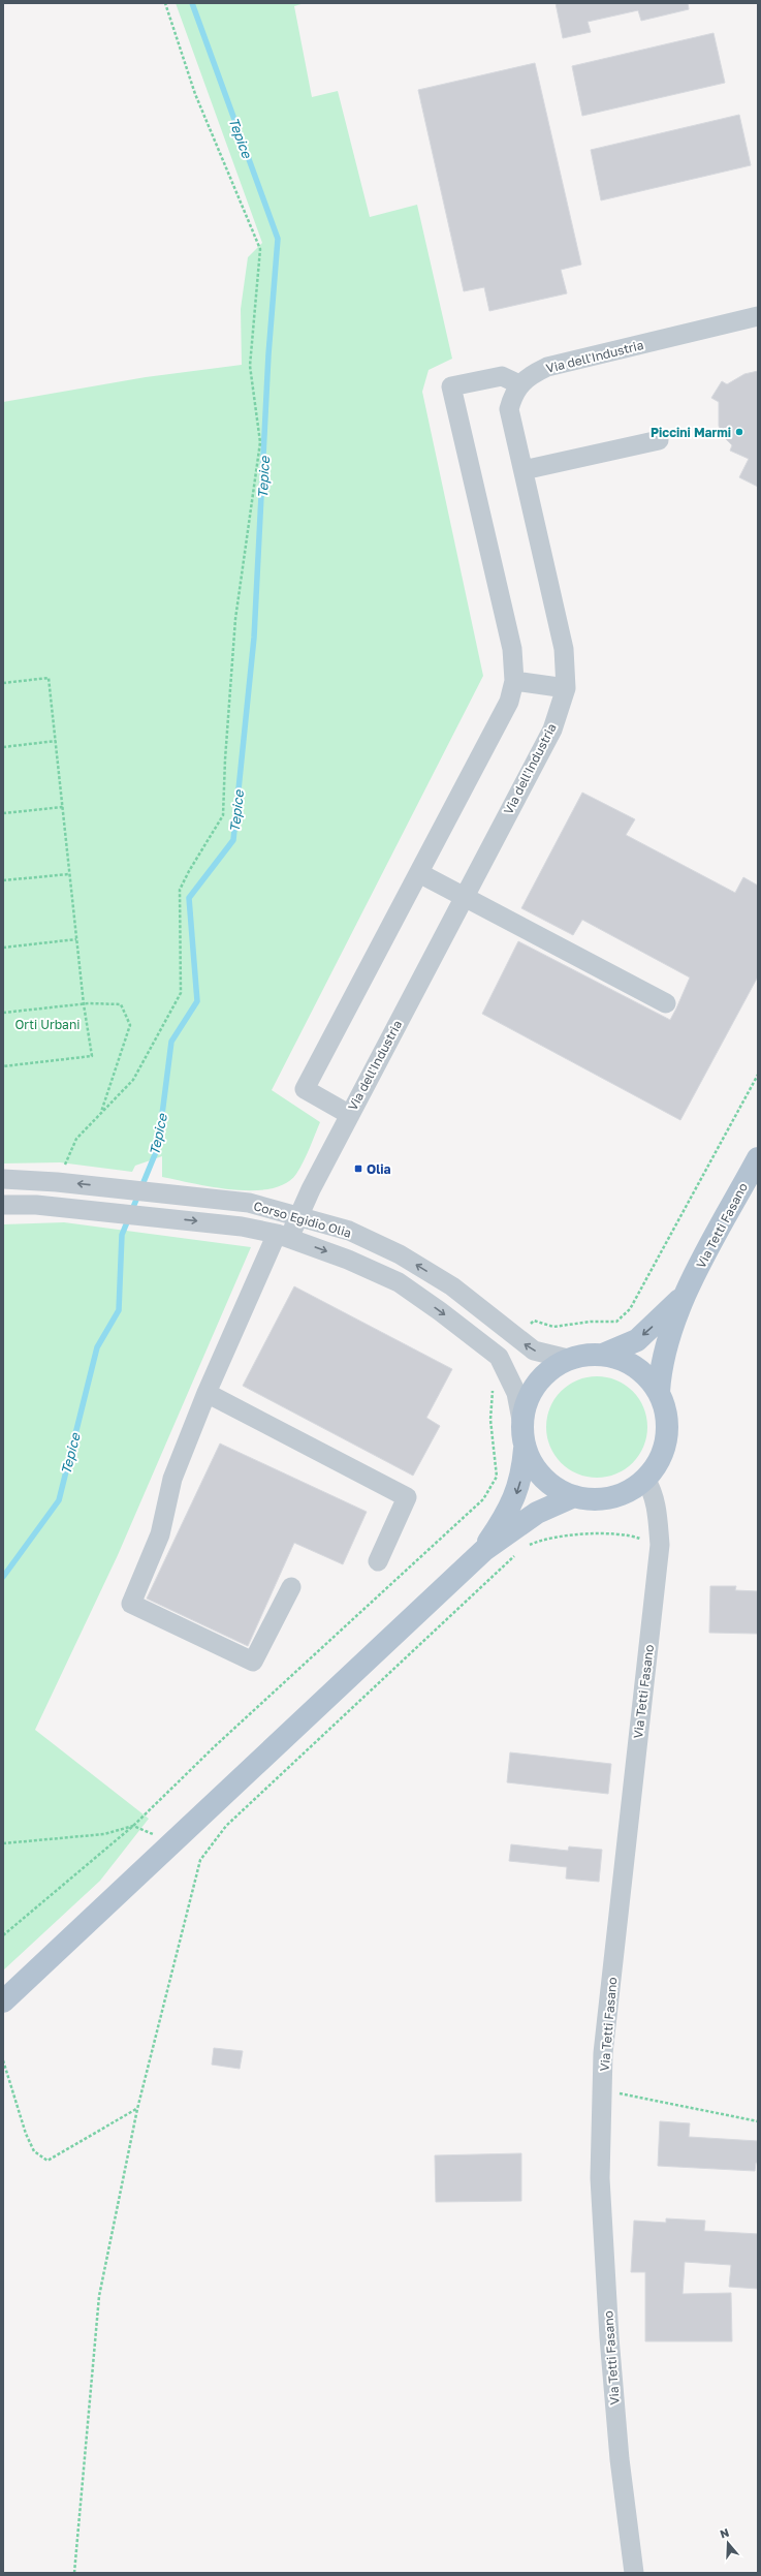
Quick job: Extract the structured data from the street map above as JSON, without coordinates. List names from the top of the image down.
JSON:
{
  "streets": {
    "main road": ["Via Tetti Fasano"],
    "street": ["Via dell'Industria", "Corso Egidio Olia"]
  },
  "crossings": [
    ["Via dell'Industria", "Corso Egidio Olia"],
    ["Corso Egidio Olia", "Via Tetti Fasano"]
  ],
  "water": ["Tepice"],
  "parks": ["Orti Urbani"],
  "places": {
    "other": ["Piccini Marmi"],
    "transit": ["Olia"]
  },
  "north": "top"
}
